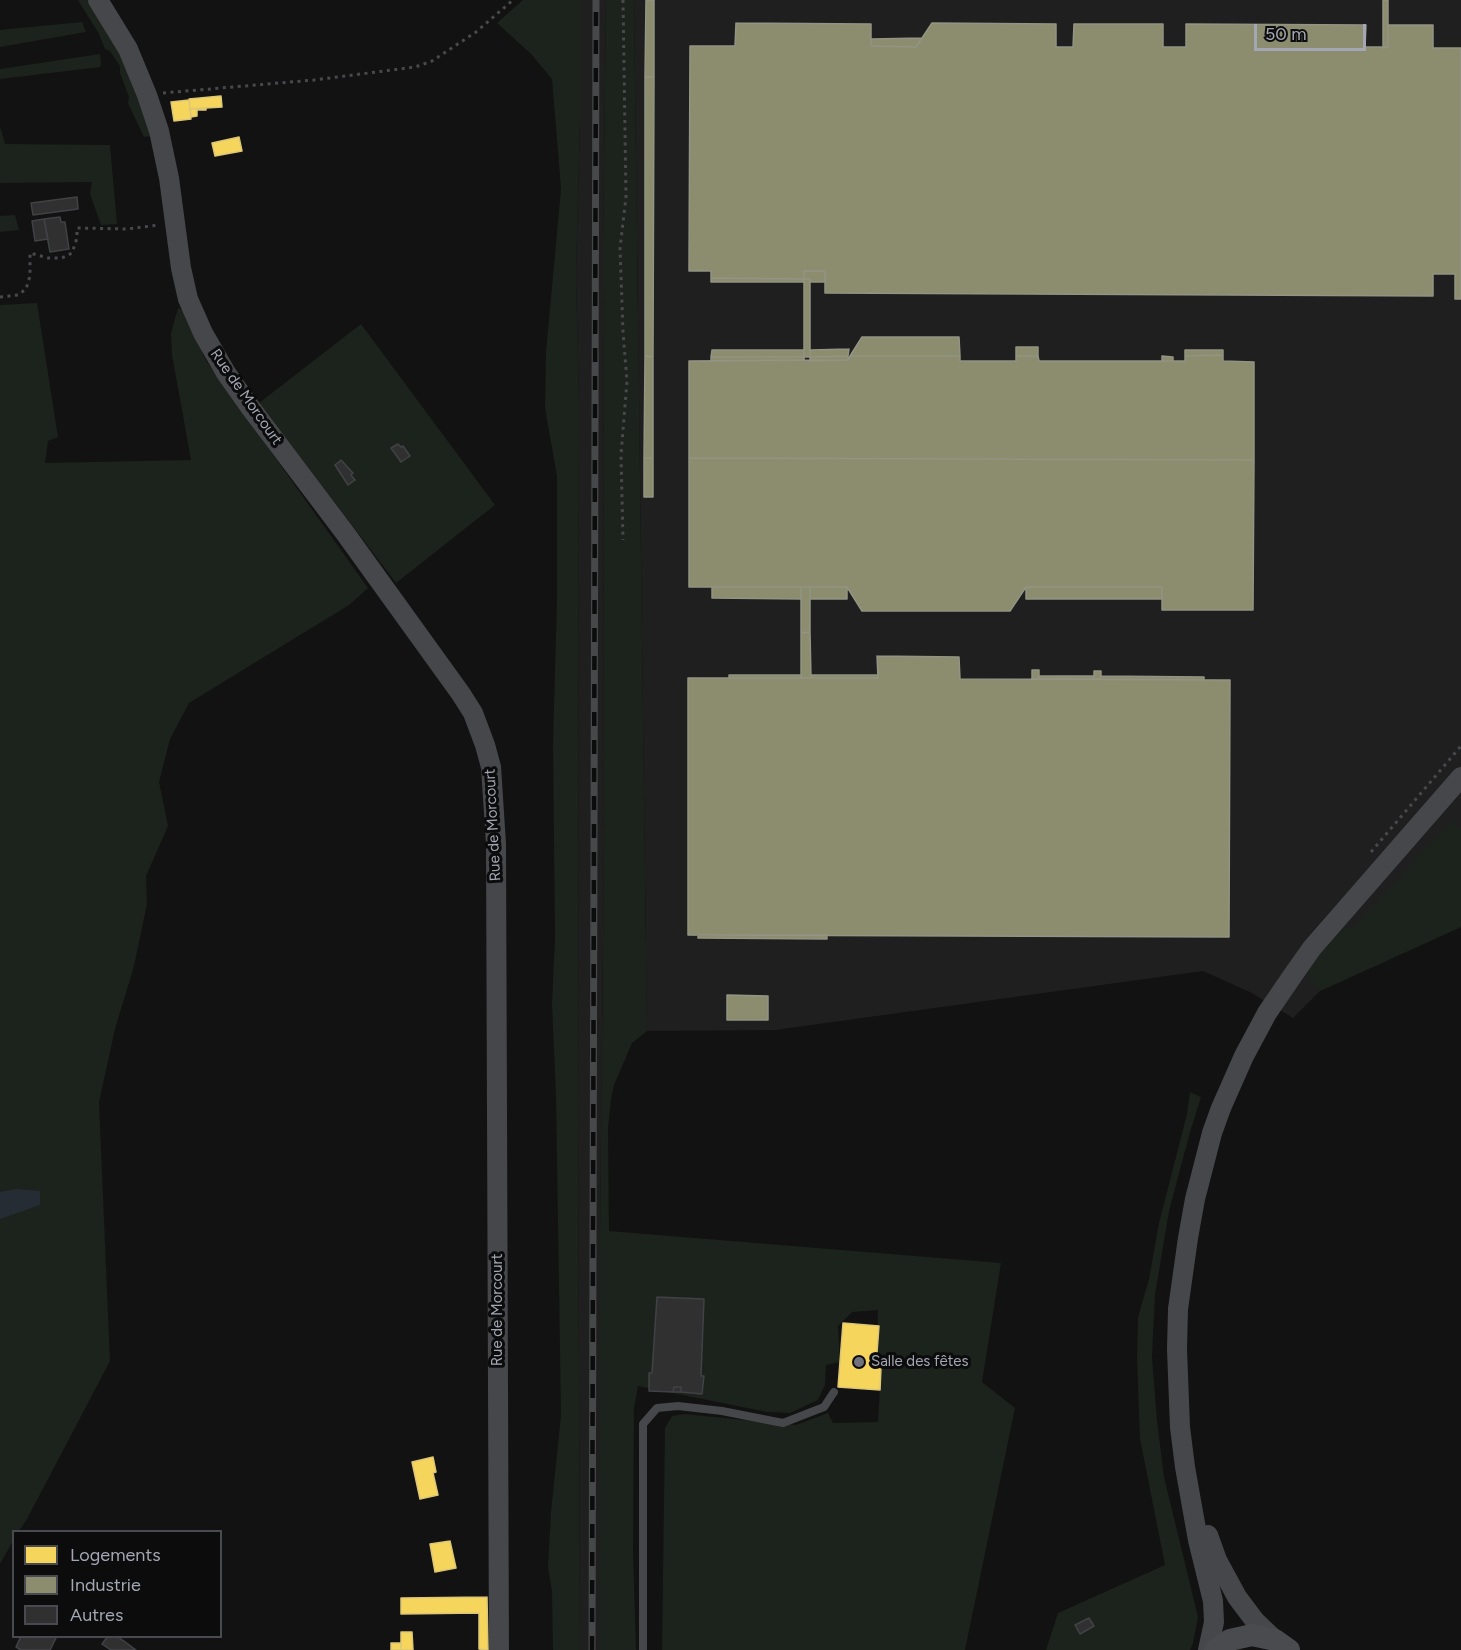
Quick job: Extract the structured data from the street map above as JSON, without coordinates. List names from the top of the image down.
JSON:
{
  "streets": {
    "street": ["Rue de Morcourt"]
  },
  "places": ["Salle des fêtes"],
  "legend": ["Logements", "Industrie", "Autres"],
  "scale_bar": "50 m"
}
